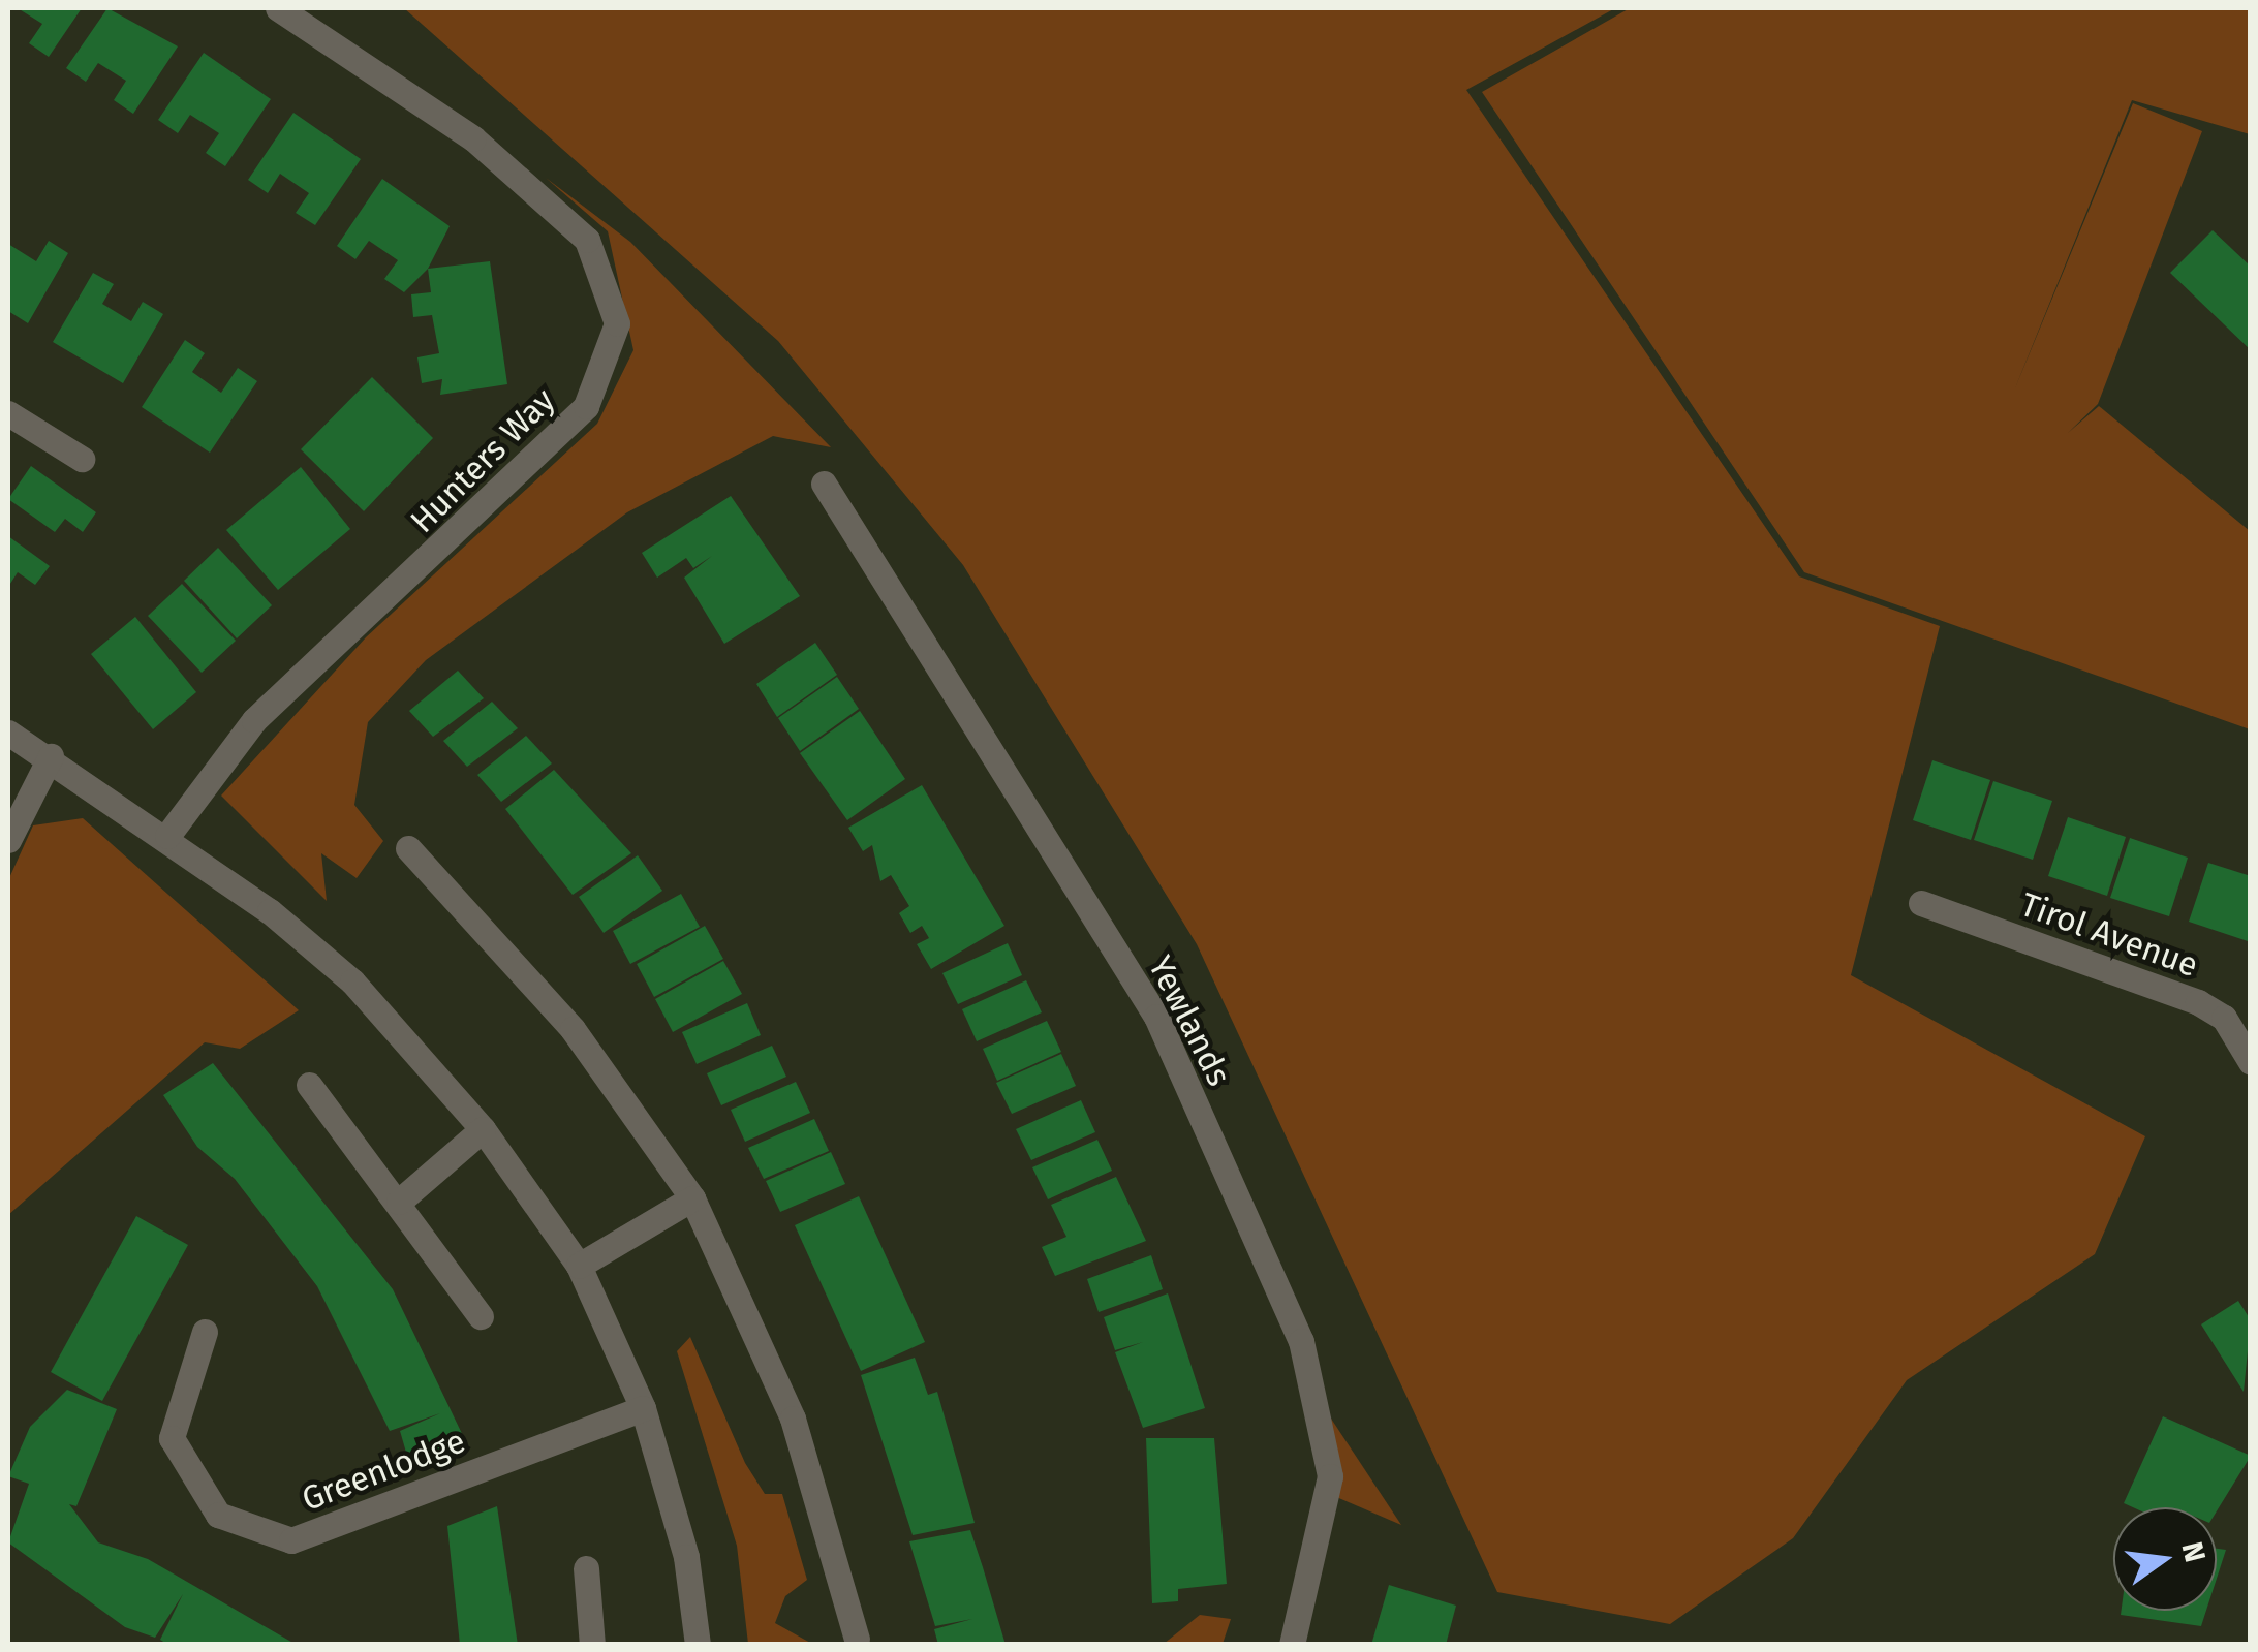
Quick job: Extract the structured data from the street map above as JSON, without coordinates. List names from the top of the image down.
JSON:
{
  "streets": {
    "street": [
      "Hunters Way",
      "Tirol Avenue",
      "Yewlands",
      "Greenlodge"
    ]
  },
  "north": "right"
}
